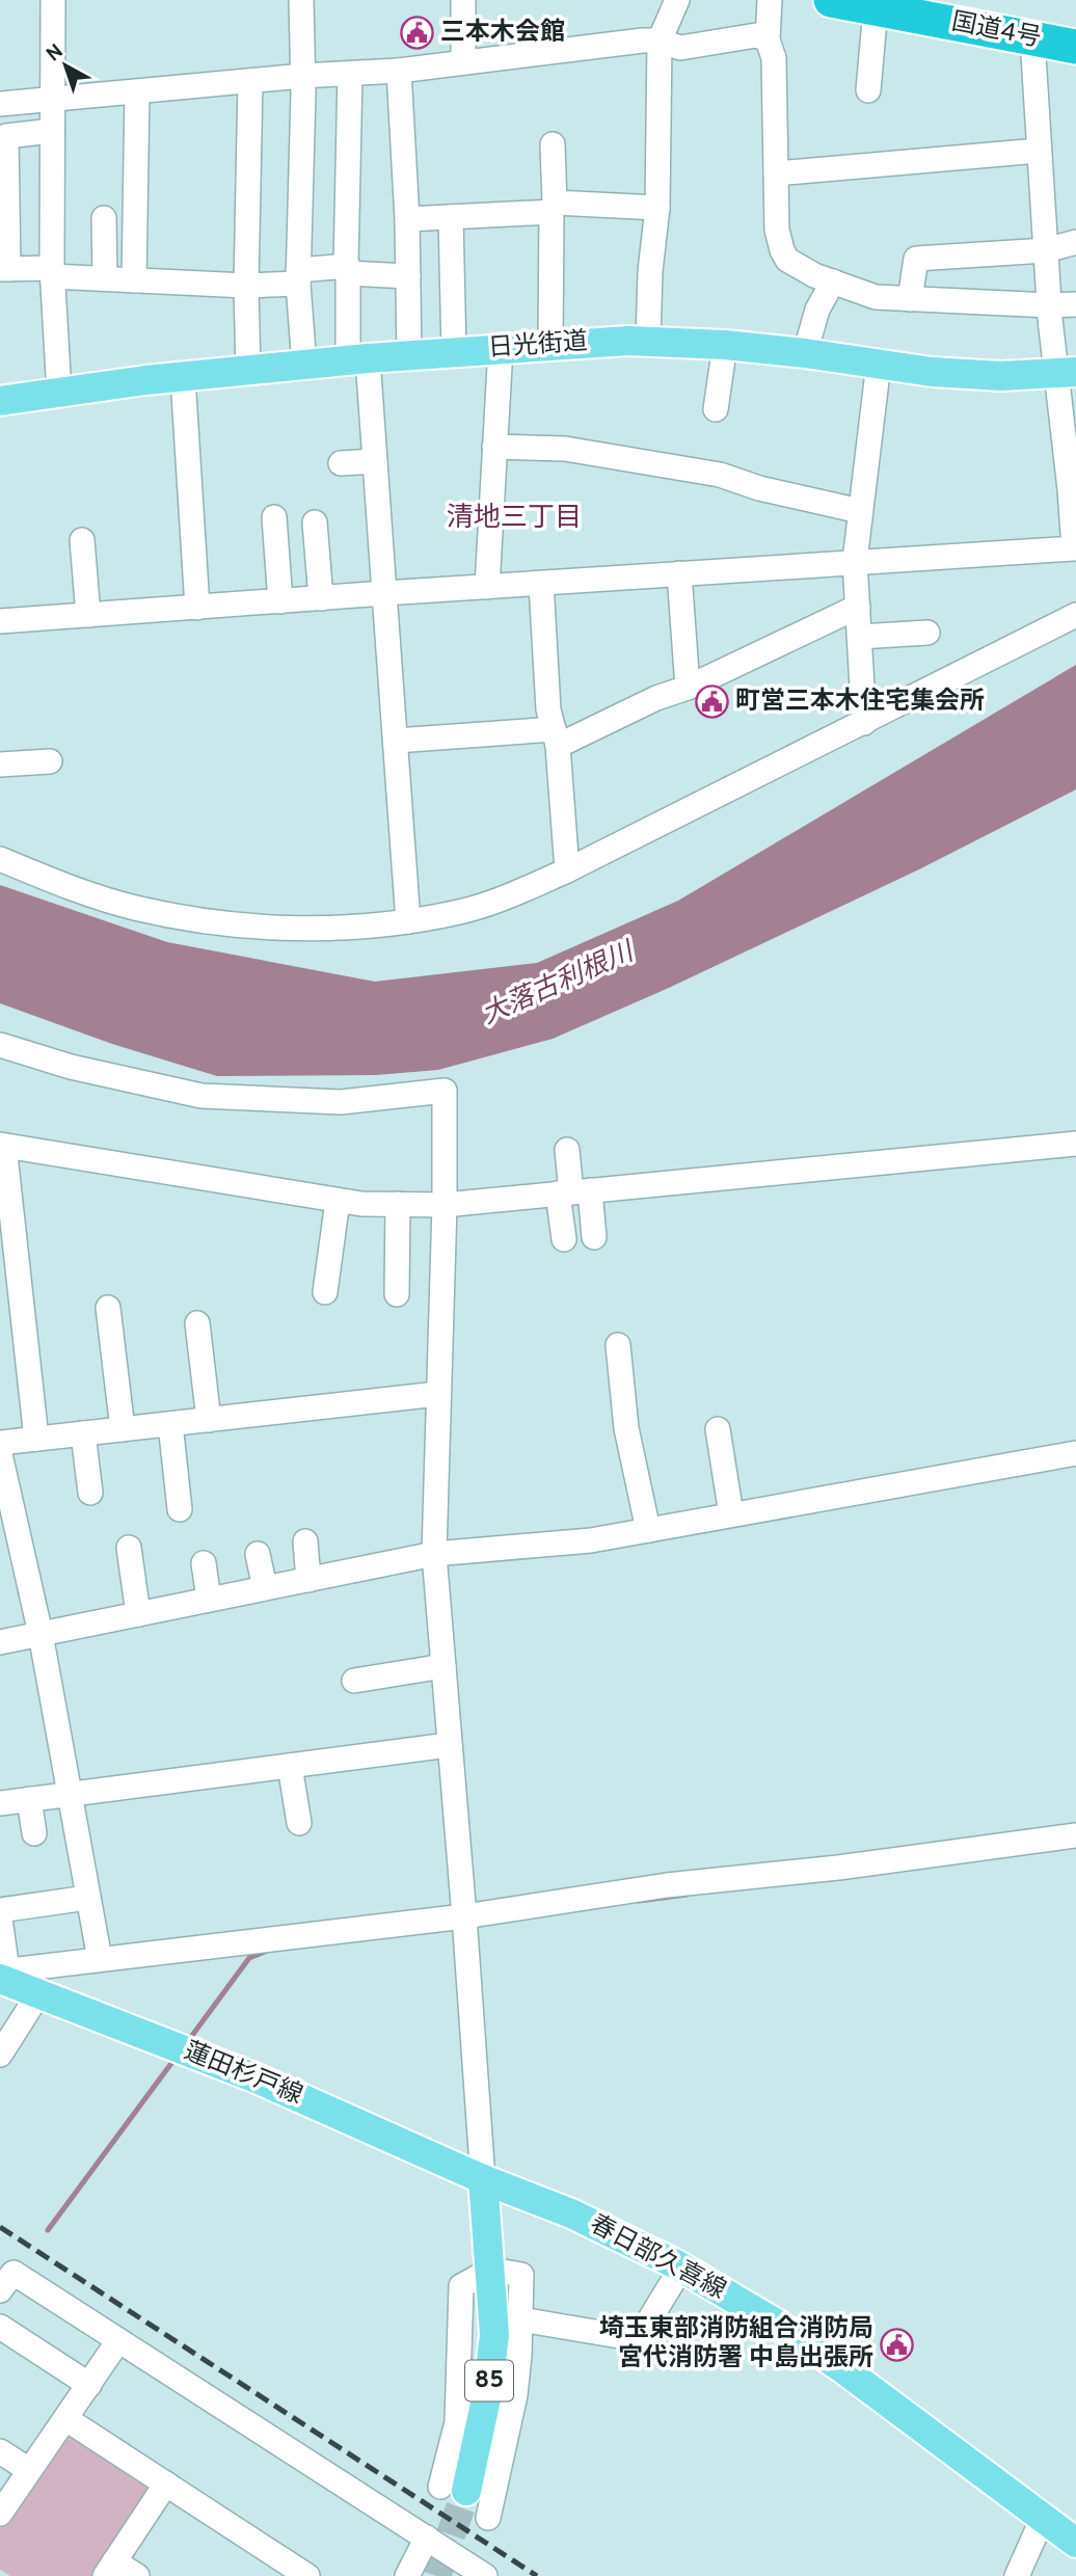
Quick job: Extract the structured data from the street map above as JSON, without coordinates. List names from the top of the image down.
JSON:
{
  "streets": {
    "highway": ["国道4号"],
    "main road": [
      "日光街道",
      "蓮田杉戸線",
      "春日部久喜線",
      "85"
    ]
  },
  "crossings": [
    ["蓮田杉戸線", "春日部久喜線"],
    ["蓮田杉戸線", "85"],
    ["春日部久喜線", "85"]
  ],
  "districts": ["清地三丁目"],
  "water": ["大落古利根川"],
  "places": {
    "public building": ["三本木会館", "町営三本木住宅集会所", "埼玉東部消防組合消防局 宮代消防署 中島出張所"]
  },
  "north": "top left"
}
